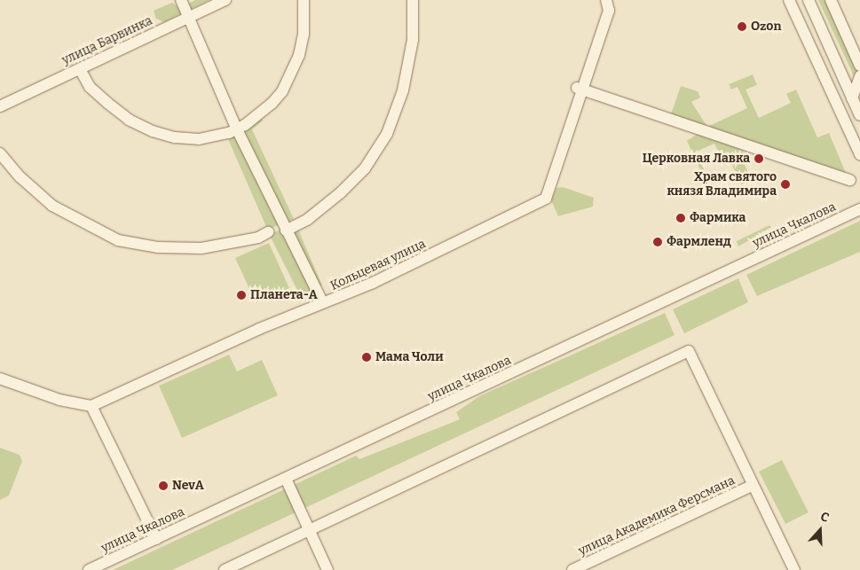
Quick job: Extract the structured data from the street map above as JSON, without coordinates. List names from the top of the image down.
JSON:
{
  "streets": {
    "street": [
      "улица Барвинка",
      "улица Чкалова",
      "Кольцевая улица",
      "улица Академика Ферсмана"
    ]
  },
  "places": [
    "Ozon",
    "Церковная Лавка",
    "Храм святого князя Владимира",
    "Фармика",
    "Фармленд",
    "Планета-А",
    "Мама Чоли",
    "NevA"
  ],
  "north": "top"
}
